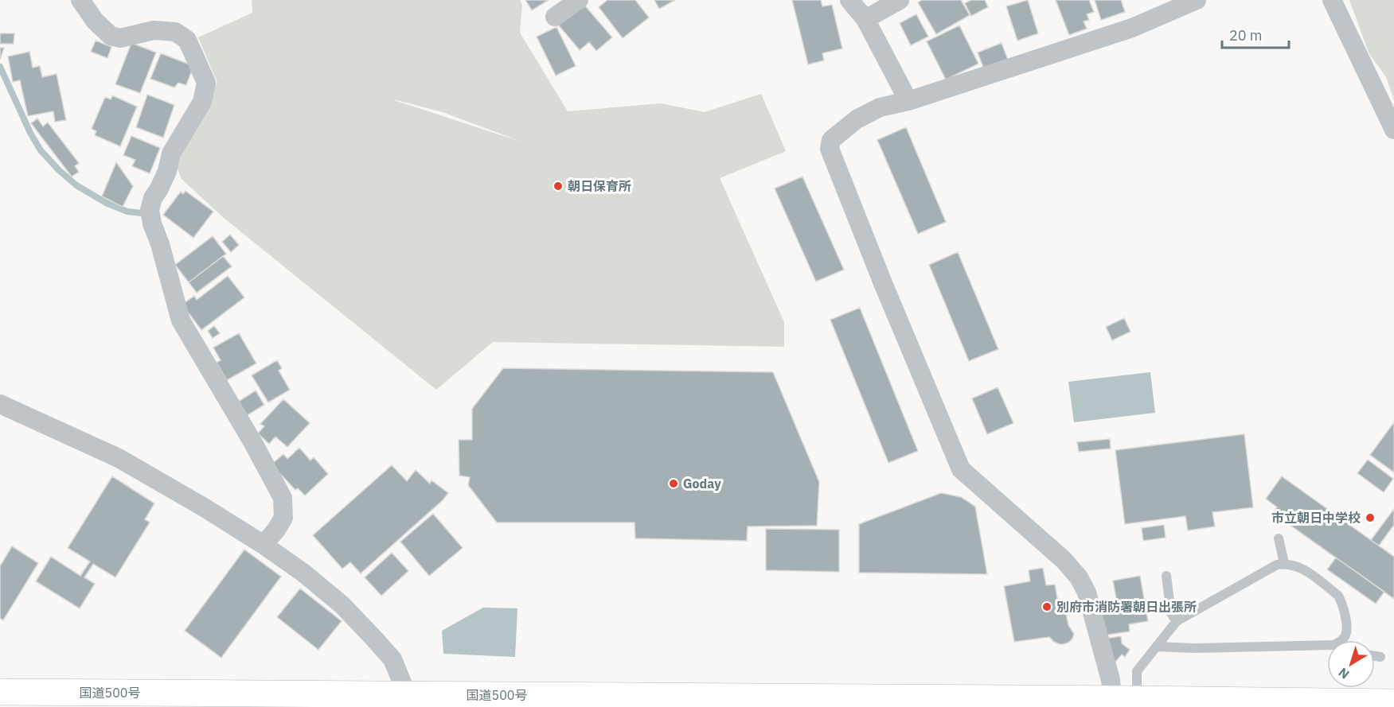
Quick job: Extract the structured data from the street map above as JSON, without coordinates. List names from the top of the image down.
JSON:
{
  "streets": {
    "highway": ["国道500号"]
  },
  "places": [
    "朝日保育所",
    "Goday",
    "市立朝日中学校",
    "別府市消防署朝日出張所"
  ],
  "scale_bar": "20 m",
  "north": "bottom left"
}
